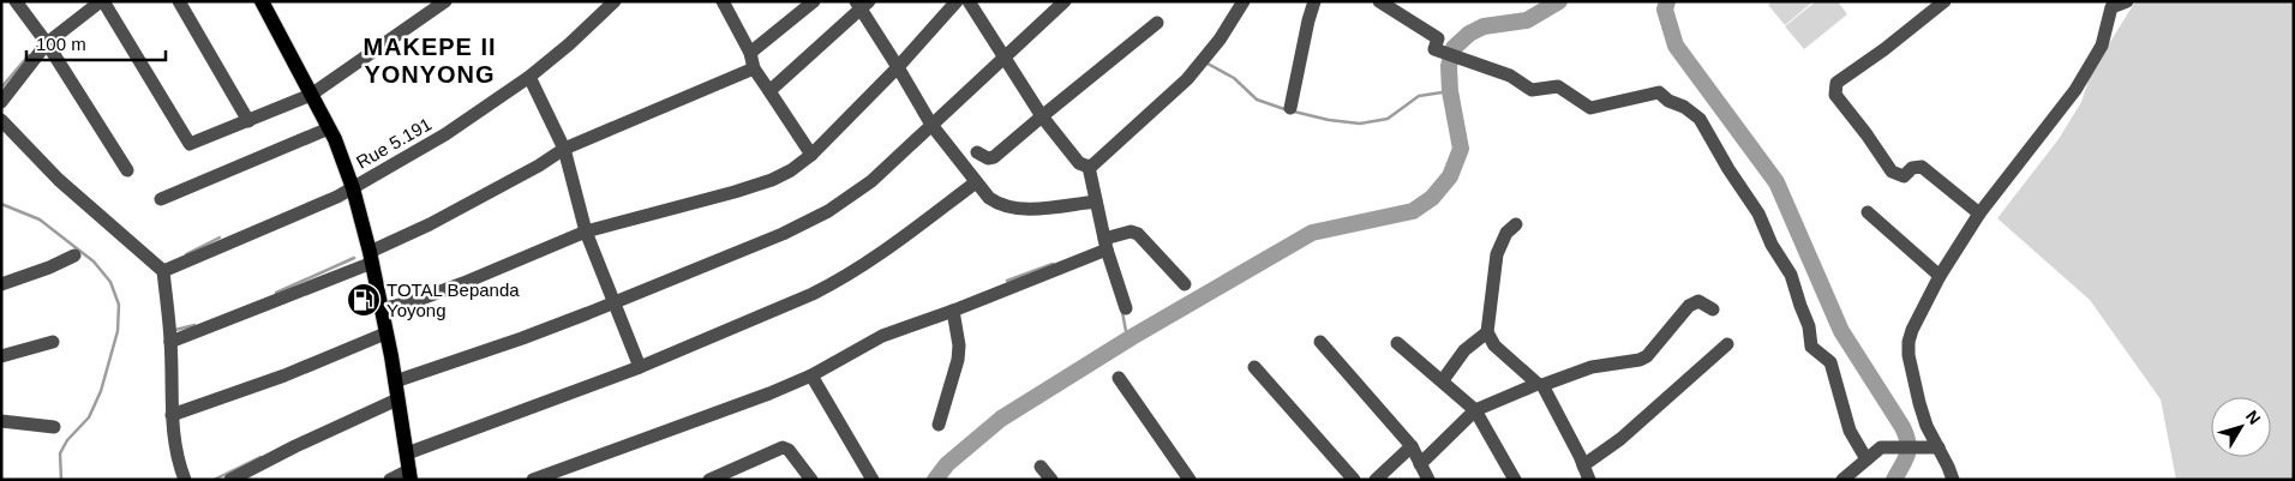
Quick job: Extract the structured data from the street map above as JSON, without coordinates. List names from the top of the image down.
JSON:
{
  "streets": {
    "street": ["Rue 5.191"]
  },
  "districts": ["MAKEPE II YONYONG"],
  "places": {
    "fuel station": ["TOTAL Bepanda Yoyong"]
  },
  "scale_bar": "100 m",
  "north": "top right"
}
